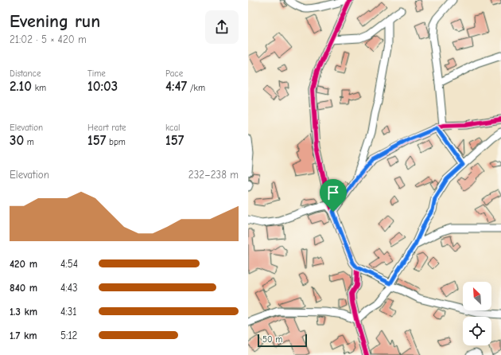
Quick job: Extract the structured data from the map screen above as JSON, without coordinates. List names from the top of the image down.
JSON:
{
  "scale_bar": "50 m",
  "north": "top left",
  "page": {
    "heading": ["Evening run", "21:02 · 5 × 420 m"],
    "stats": [
      ["Distance", "2.10 km"],
      ["Time", "10:03"],
      ["Pace", "4:47 /km"],
      ["Elevation", "30 m"],
      ["Heart rate", "157 bpm"],
      ["kcal", "157"]
    ],
    "chart": ["Elevation", "232–238 m"],
    "list": [
      {
        "name": "420 m",
        "note": "4:54"
      },
      {
        "name": "840 m",
        "note": "4:43"
      },
      {
        "name": "1.3 km",
        "note": "4:31"
      },
      {
        "name": "1.7 km",
        "note": "5:12"
      }
    ],
    "scale": "50 m"
  }
}
